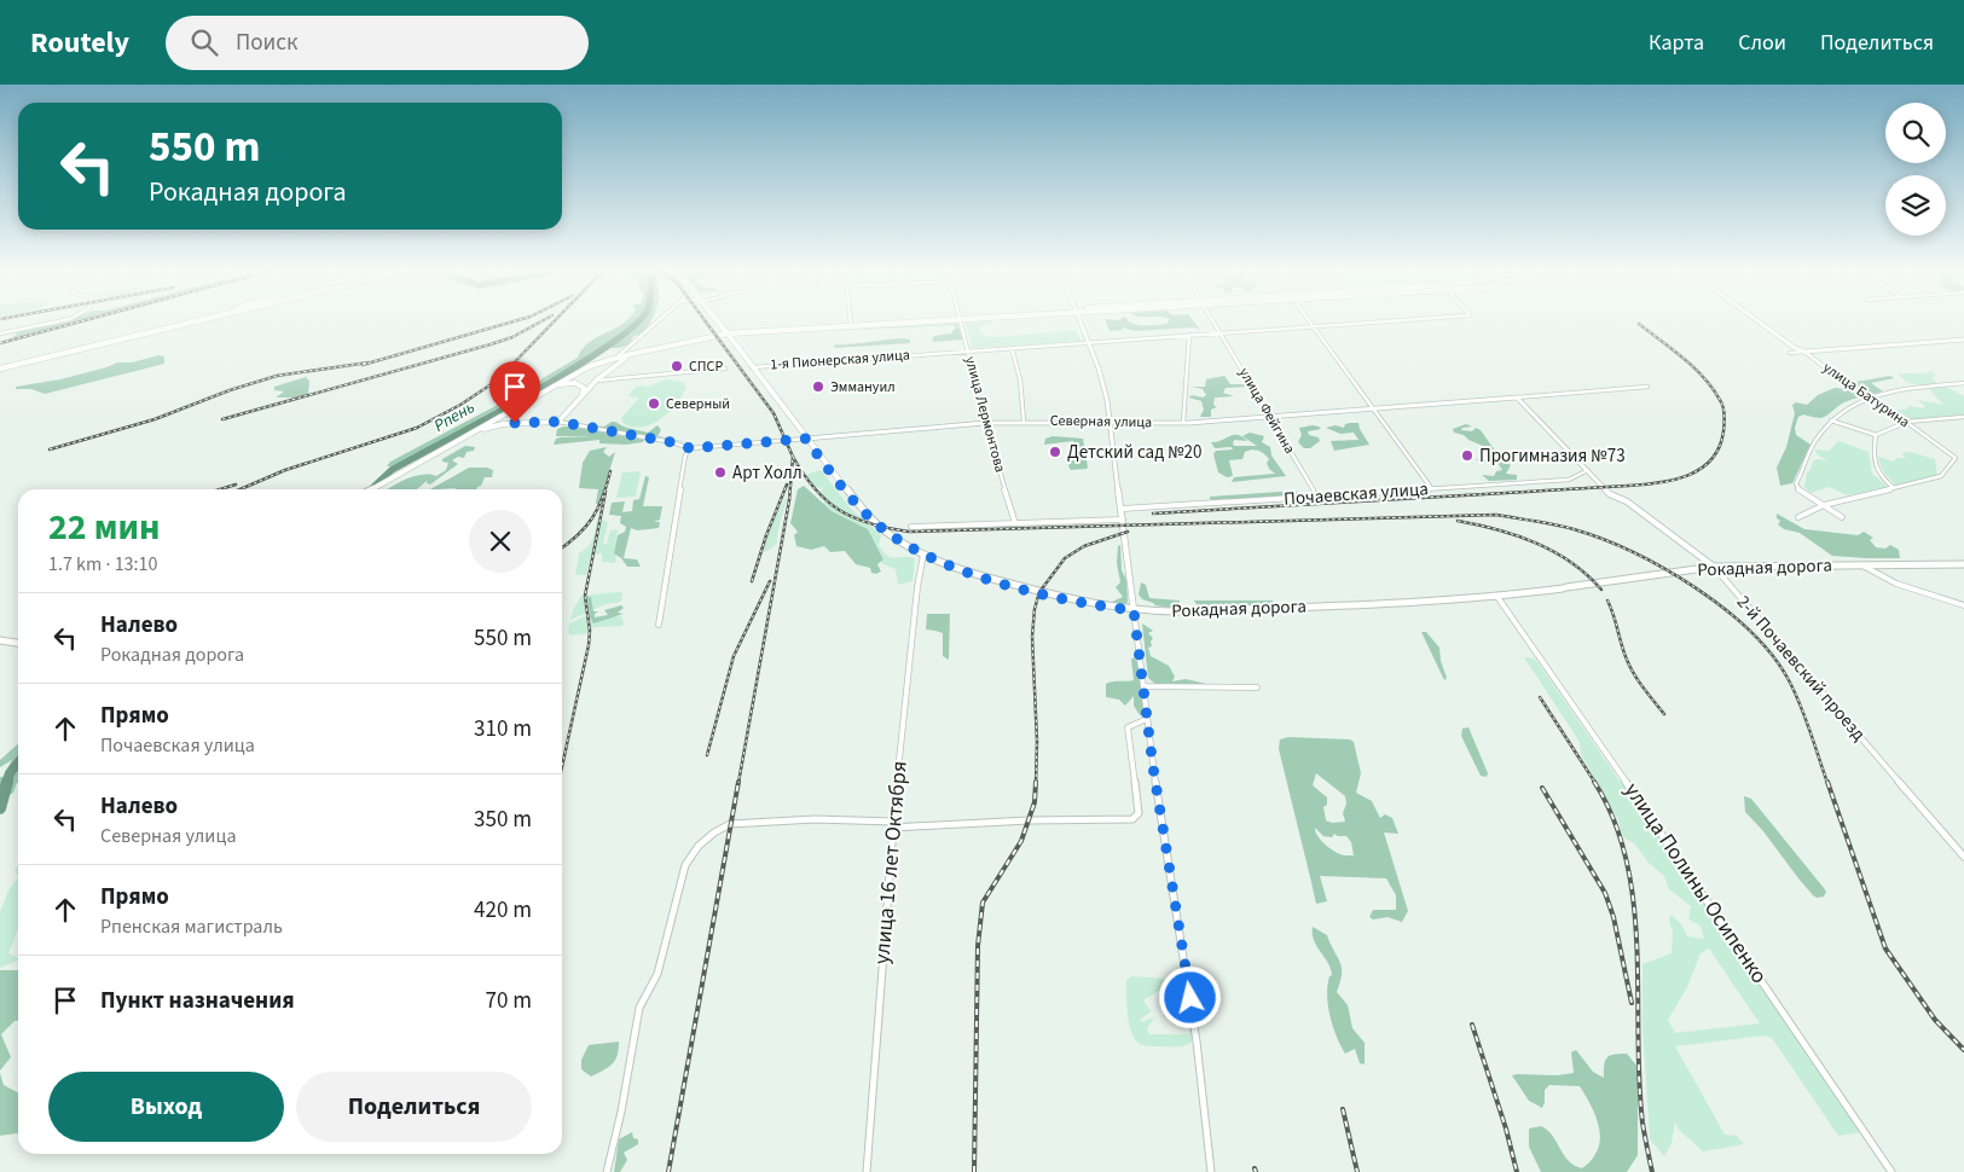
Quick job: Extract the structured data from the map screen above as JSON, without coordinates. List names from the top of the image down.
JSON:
{
  "streets": {
    "main road": ["Рокадная дорога"],
    "street": [
      "1-я Пионерская улица",
      "улица Батурина",
      "улица Фейгина",
      "улица Лермонтова",
      "Северная улица",
      "Почаевская улица",
      "2-й Почаевский проезд",
      "улица 16 лет Октября",
      "улица Полины Осипенко"
    ]
  },
  "crossings": [
    ["1-я Пионерская улица", "улица Фейгина"],
    ["1-я Пионерская улица", "улица Лермонтова"],
    ["улица Фейгина", "Северная улица"],
    ["улица Лермонтова", "Северная улица"],
    ["Северная улица", "2-й Почаевский проезд"],
    ["Почаевская улица", "2-й Почаевский проезд"],
    ["Рокадная дорога", "2-й Почаевский проезд"],
    ["Рокадная дорога", "улица 16 лет Октября"],
    ["Рокадная дорога", "улица Полины Осипенко"]
  ],
  "water": ["Рпень"],
  "places": [
    "СПСР",
    "Эммануил",
    "Северный",
    "Детский сад №20",
    "Прогимназия №73",
    "Арт Холл"
  ],
  "page": {
    "header": "Routely",
    "search": "Поиск",
    "nav": ["Карта", "Слои", "Поделиться"],
    "turn": ["550 m", "Рокадная дорога"],
    "heading": ["22 мин", "1.7 km · 13:10"],
    "list": [
      {
        "name": "Налево",
        "note": "Рокадная дорога",
        "value": "550 m"
      },
      {
        "name": "Прямо",
        "note": "Почаевская улица",
        "value": "310 m"
      },
      {
        "name": "Налево",
        "note": "Северная улица",
        "value": "350 m"
      },
      {
        "name": "Прямо",
        "note": "Рпенская магистраль",
        "value": "420 m"
      },
      {
        "name": "Пункт назначения",
        "value": "70 m"
      }
    ],
    "buttons": ["Выход", "Поделиться"]
  }
}
